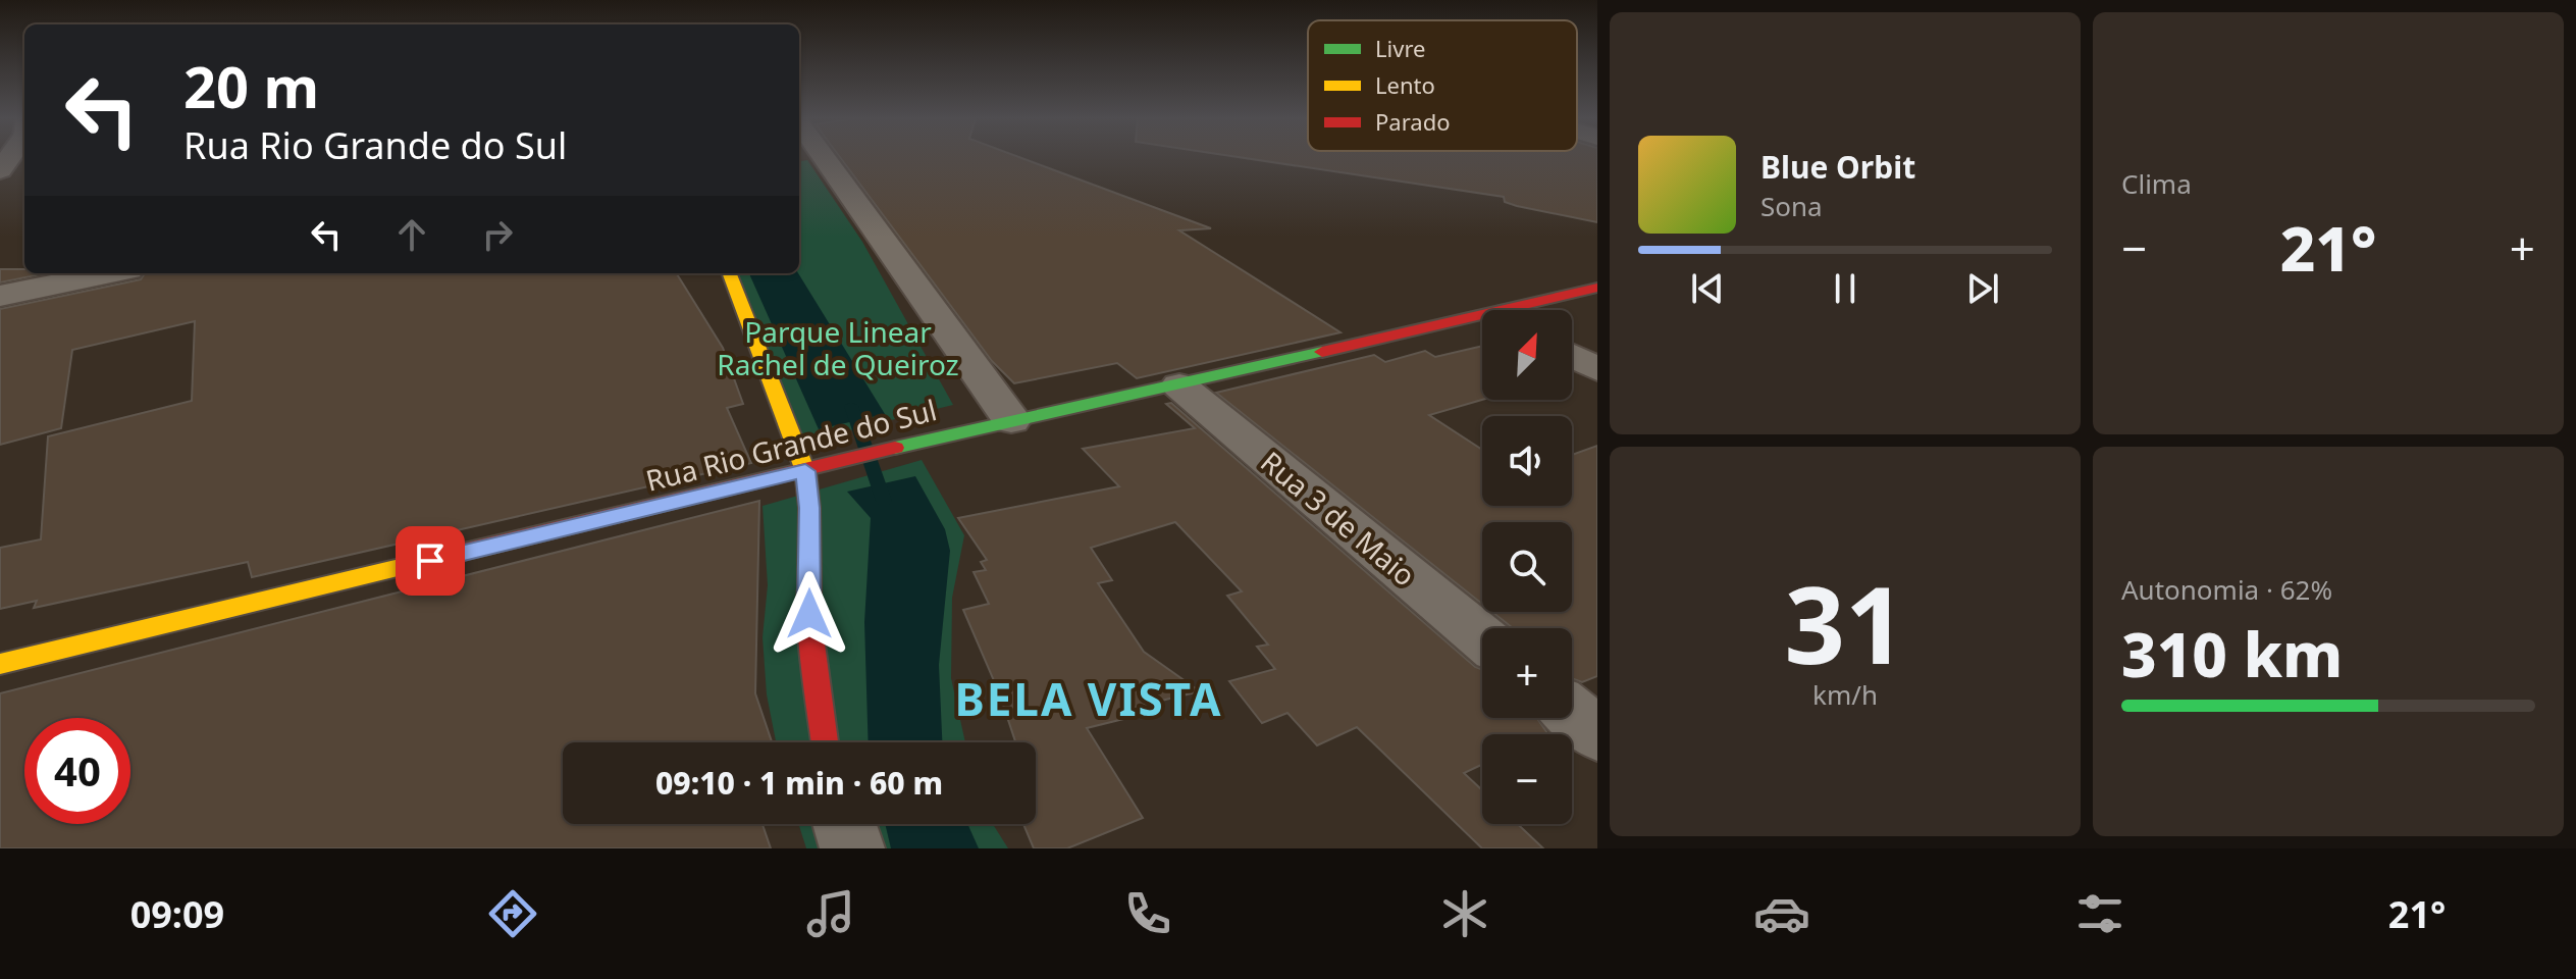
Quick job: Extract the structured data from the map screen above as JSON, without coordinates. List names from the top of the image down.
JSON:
{
  "streets": {
    "street": ["Rua Rio Grande do Sul", "Rua 3 de Maio"]
  },
  "crossings": [
    ["Rua Rio Grande do Sul", "Rua 3 de Maio"]
  ],
  "districts": ["BELA VISTA"],
  "parks": ["Parque Linear Rachel de Queiroz"],
  "legend": ["Livre", "Lento", "Parado"],
  "north": "top right",
  "page": {
    "tile": [
      "Clima",
      ["31", "km/h"],
      ["Autonomia · 62%", "310 km"]
    ],
    "turn": ["20 m", "Rua Rio Grande do Sul"],
    "song": ["Blue Orbit", "Sona"],
    "heat": ["−", "21°", "+"],
    "map_buttons": ["+", "−"],
    "limit": "40",
    "trip": "09:10 · 1 min · 60 m",
    "tabs": ["09:09", "21°"]
  }
}
